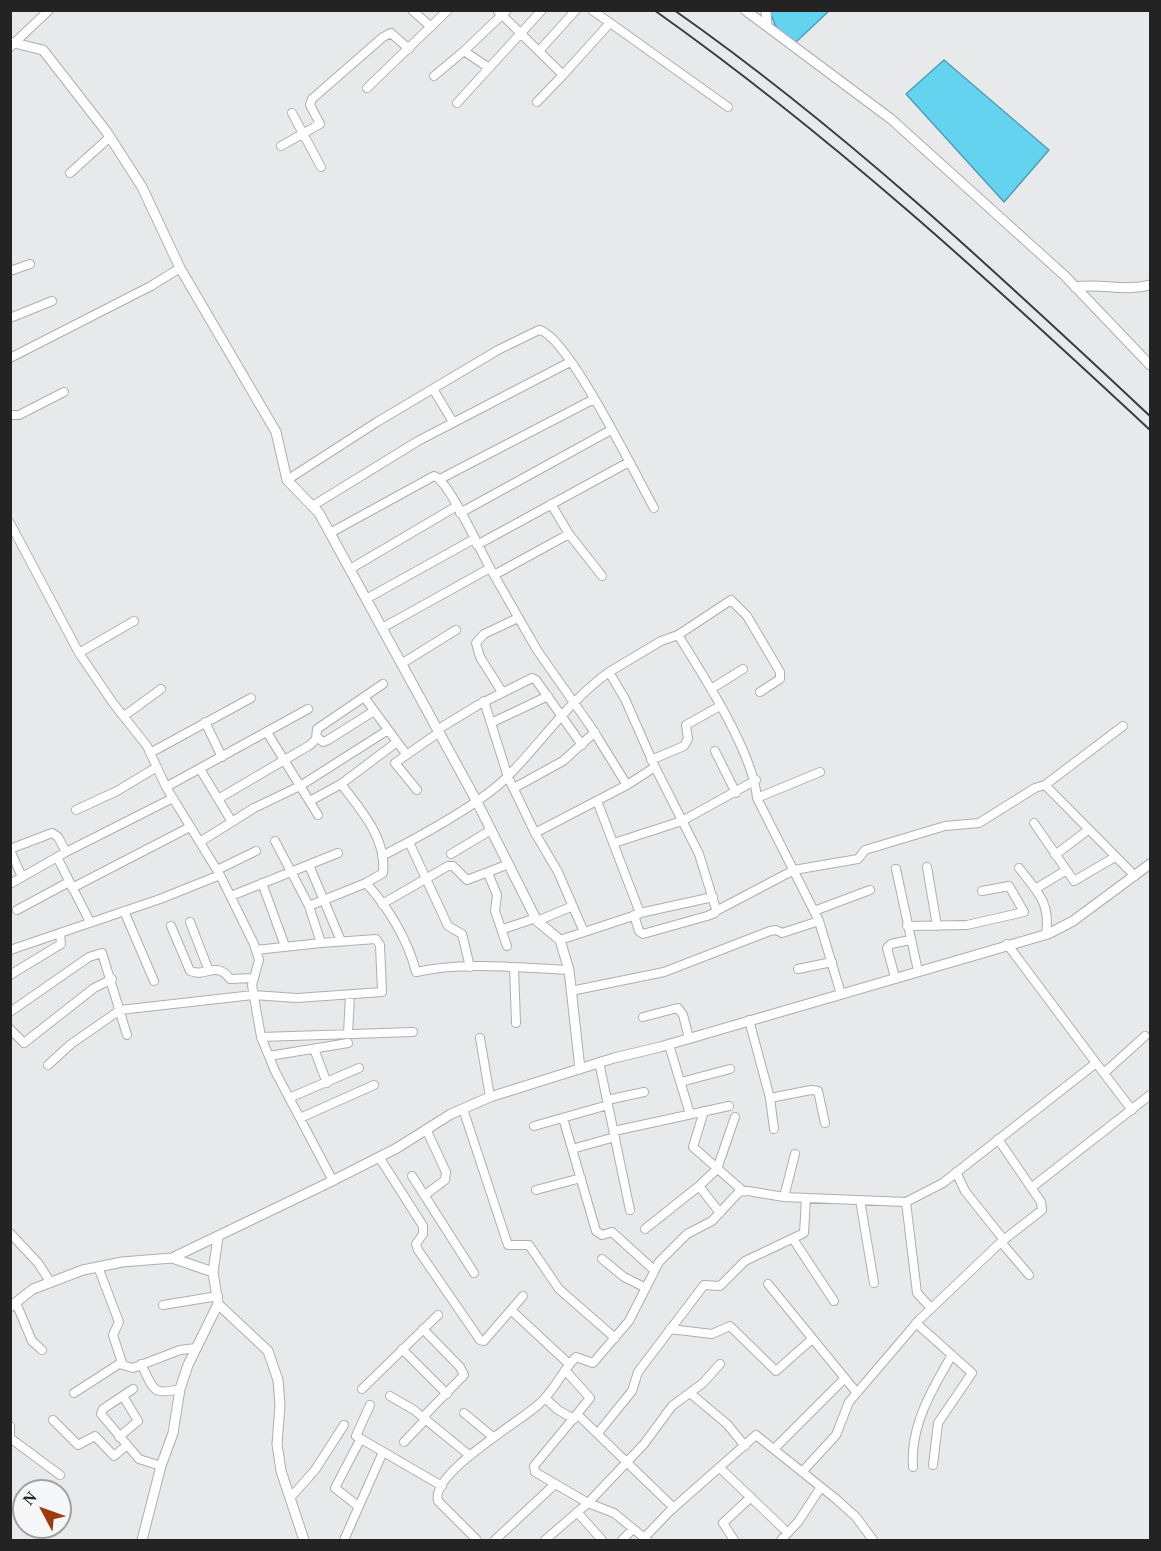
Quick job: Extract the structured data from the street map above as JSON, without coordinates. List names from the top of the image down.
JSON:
{
  "north": "top left"
}
